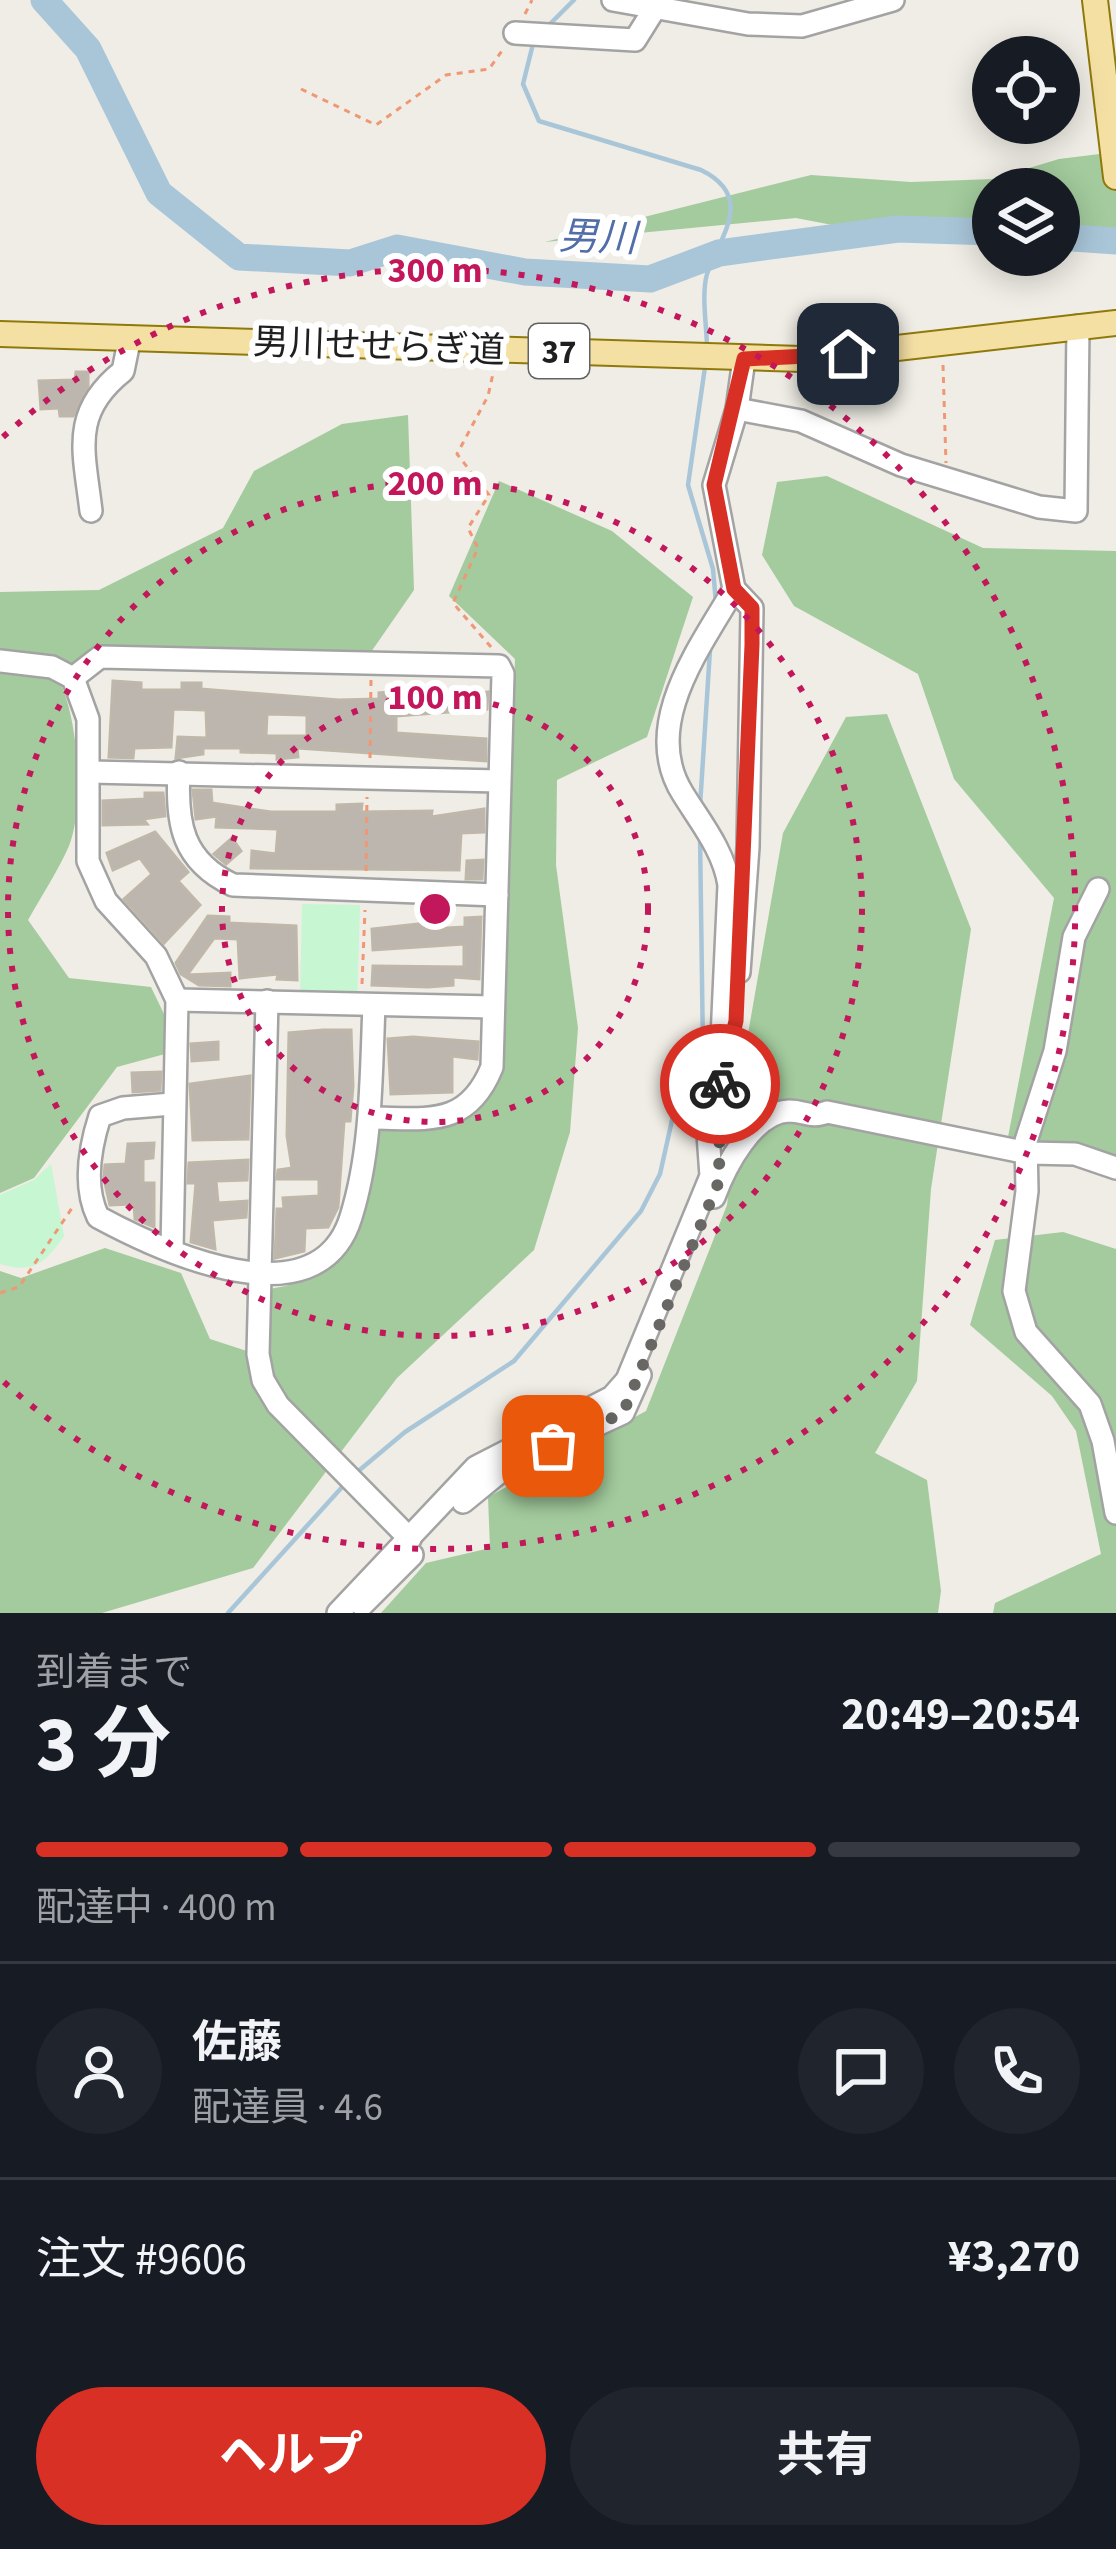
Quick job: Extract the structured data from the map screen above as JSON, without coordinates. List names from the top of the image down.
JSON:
{
  "streets": {
    "main road": ["男川せせらぎ道", "37"]
  },
  "water": ["男川"],
  "page": {
    "heading": ["3 分", "到着まで", "20:49–20:54"],
    "panel": [
      "佐藤",
      "配達員 · 4.6",
      "注文 #9606",
      "¥3,270"
    ],
    "bar": "配達中 · 400 m",
    "buttons": ["ヘルプ", "共有"]
  },
  "rings": ["300 m", "200 m", "100 m"]
}
